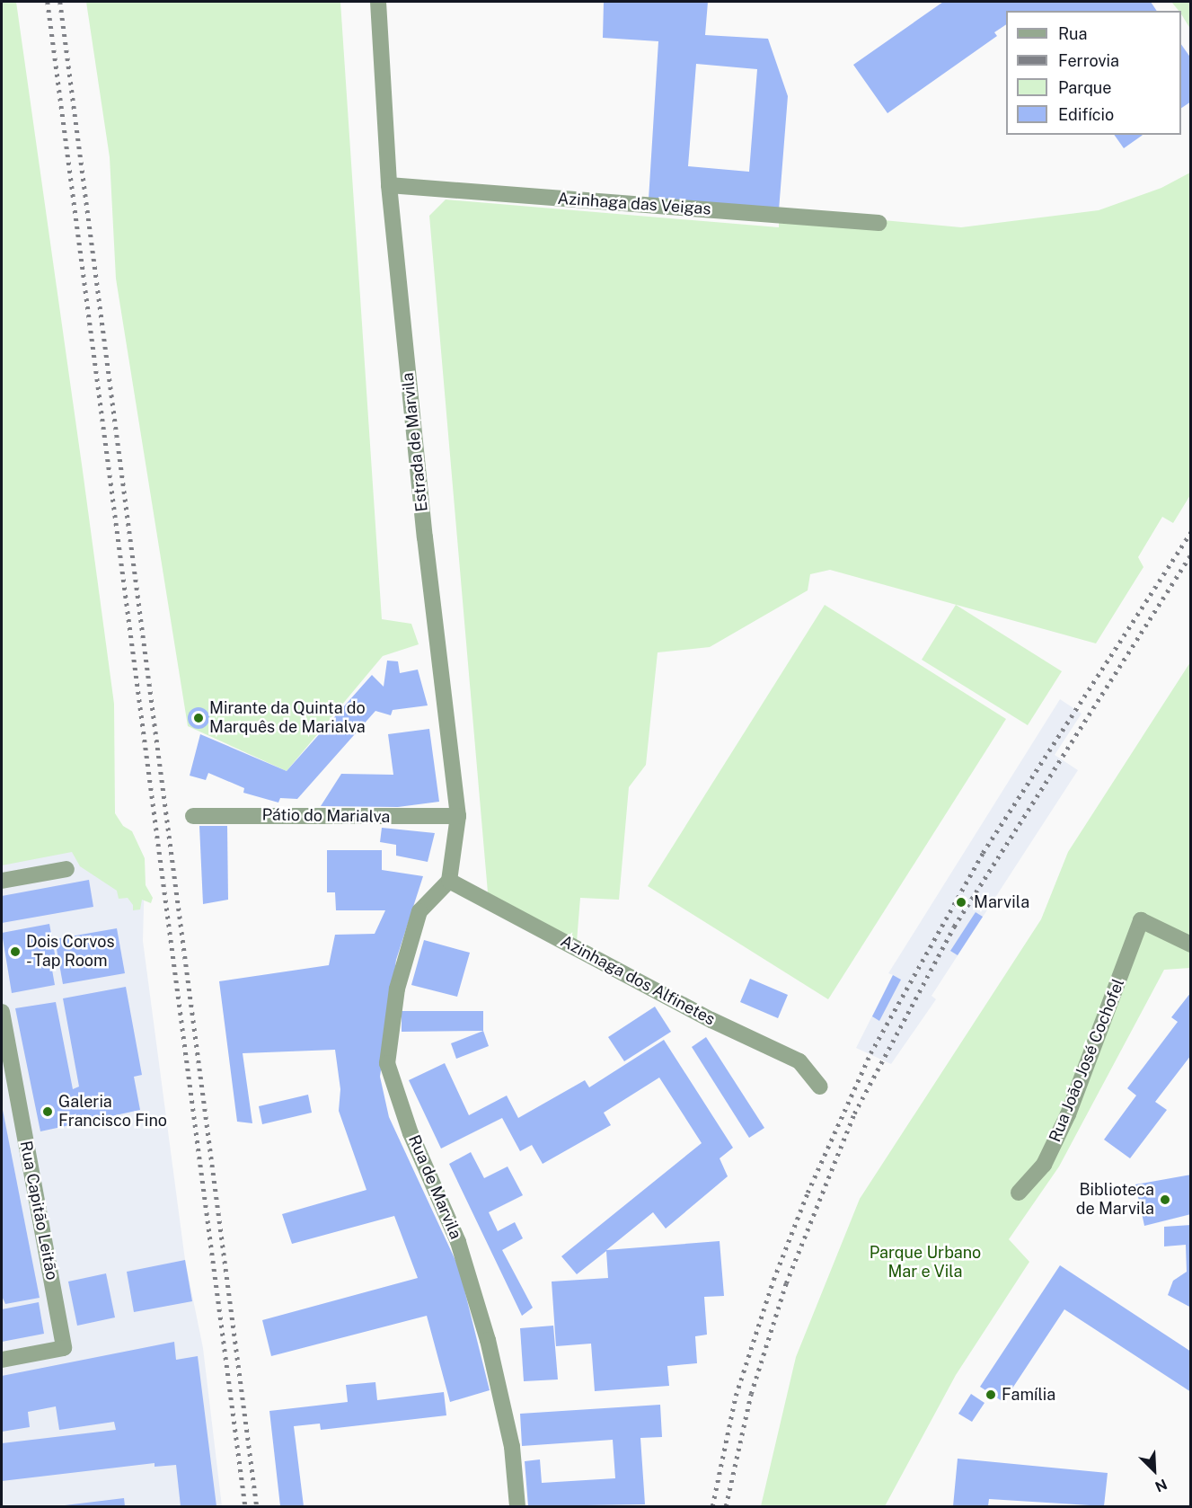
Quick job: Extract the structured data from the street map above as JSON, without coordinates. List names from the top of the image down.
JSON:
{
  "streets": {
    "street": [
      "Azinhaga das Veigas",
      "Estrada de Marvila",
      "Pátio do Marialva",
      "Azinhaga dos Alfinetes",
      "Rua João José Cochofel",
      "Rua de Marvila",
      "Rua Capitão Leitão"
    ]
  },
  "crossings": [
    ["Azinhaga das Veigas", "Estrada de Marvila"],
    ["Estrada de Marvila", "Pátio do Marialva"],
    ["Estrada de Marvila", "Azinhaga dos Alfinetes"],
    ["Estrada de Marvila", "Rua de Marvila"],
    ["Azinhaga dos Alfinetes", "Rua de Marvila"]
  ],
  "parks": ["Parque Urbano Mar e Vila"],
  "places": [
    "Mirante da Quinta do Marquês de Marialva",
    "Marvila",
    "Dois Corvos - Tap Room",
    "Galeria Francisco Fino",
    "Biblioteca de Marvila",
    "Família"
  ],
  "legend": [
    "Rua",
    "Ferrovia",
    "Parque",
    "Edifício"
  ],
  "north": "bottom right"
}
